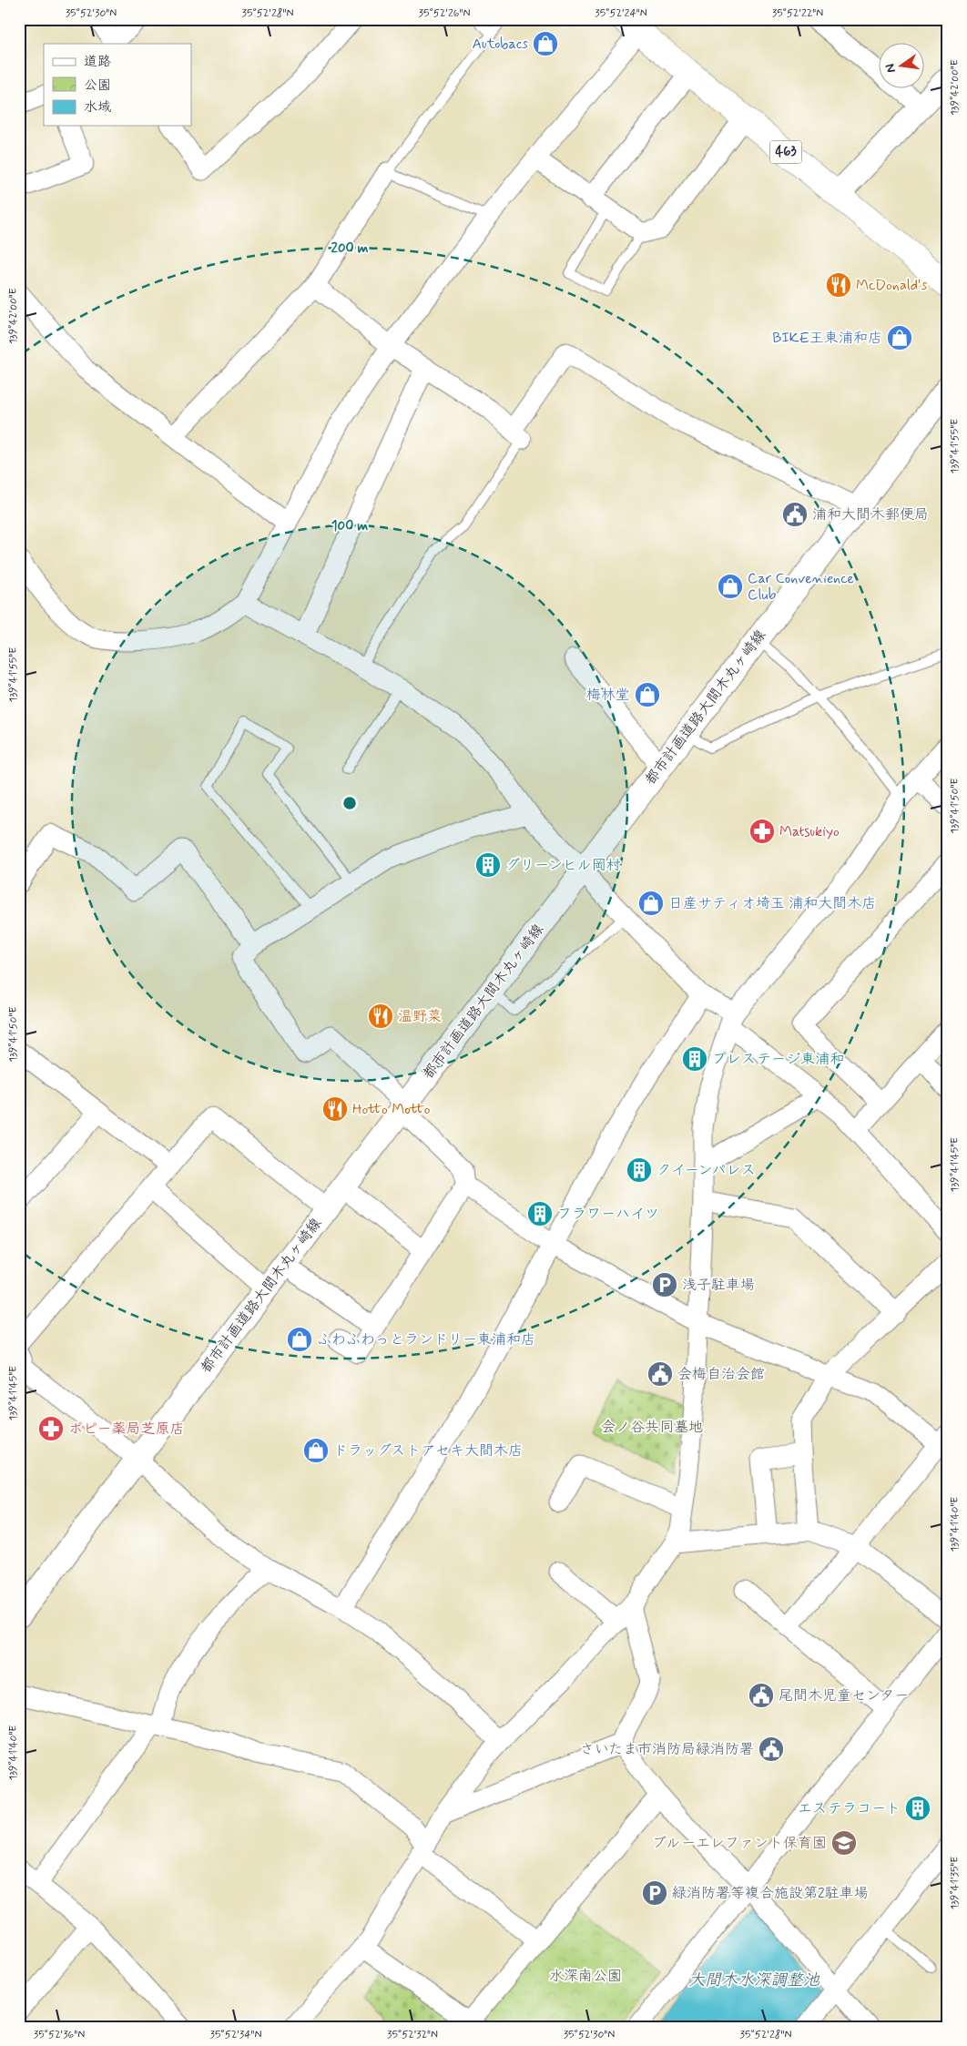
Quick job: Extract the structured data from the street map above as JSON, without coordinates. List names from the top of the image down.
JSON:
{
  "streets": {
    "highway": ["463"],
    "street": ["都市計画道路大間木丸ヶ崎線"]
  },
  "water": ["大間木水深調整池"],
  "parks": ["会ノ谷共同墓地", "水深南公園"],
  "places": {
    "shop": [
      "Autobacs",
      "BIKE王東浦和店",
      "Car Convenience Club",
      "梅林堂",
      "日産サティオ埼玉 浦和大間木店",
      "ふわふわっとランドリー東浦和店",
      "ドラッグストアセキ大間木店"
    ],
    "restaurant": ["McDonald's", "温野菜", "Hotto Motto"],
    "public building": [
      "浦和大間木郵便局",
      "会梅自治会館",
      "尾間木児童センター",
      "さいたま市消防局緑消防署"
    ],
    "pharmacy": ["Matsukiyo", "ポピー薬局芝原店"],
    "building": [
      "グリーンヒル岡村",
      "プレステージ東浦和",
      "クイーンパレス",
      "フラワーハイツ",
      "エステラコート"
    ],
    "parking": ["浅子駐車場", "緑消防署等複合施設第2駐車場"],
    "school or university": ["ブルーエレファント保育園"]
  },
  "legend": ["道路", "公園", "水域"],
  "north": "left",
  "coordinates": [
    "35°52'30\"N",
    "35°52'28\"N",
    "35°52'26\"N",
    "35°52'24\"N",
    "35°52'22\"N",
    "139°42'00\"E",
    "139°41'55\"E",
    "139°41'50\"E",
    "139°41'45\"E",
    "139°41'40\"E",
    "139°41'35\"E",
    "35°52'36\"N",
    "35°52'34\"N",
    "35°52'32\"N"
  ],
  "rings": ["200 m", "100 m"]
}
